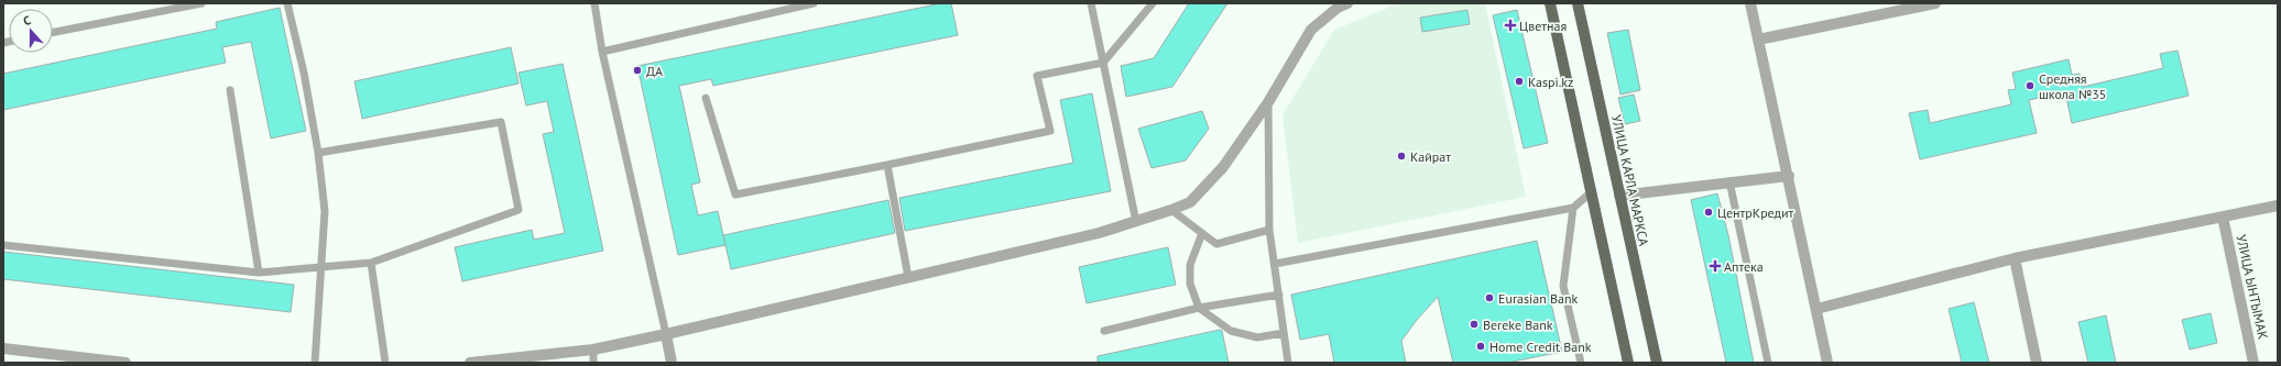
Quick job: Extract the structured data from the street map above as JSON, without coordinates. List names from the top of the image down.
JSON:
{
  "streets": {
    "main road": ["УЛИЦА КАРЛА МАРКСА"],
    "street": ["УЛИЦА ЫНТЫМАК"]
  },
  "places": {
    "health": ["Цветная", "Аптека"],
    "other": [
      "ДА",
      "Kaspi.kz",
      "Средняя школа №35",
      "Кайрат",
      "ЦентрКредит",
      "Eurasian Bank",
      "Bereke Bank",
      "Home Credit Bank"
    ]
  },
  "north": "top"
}
